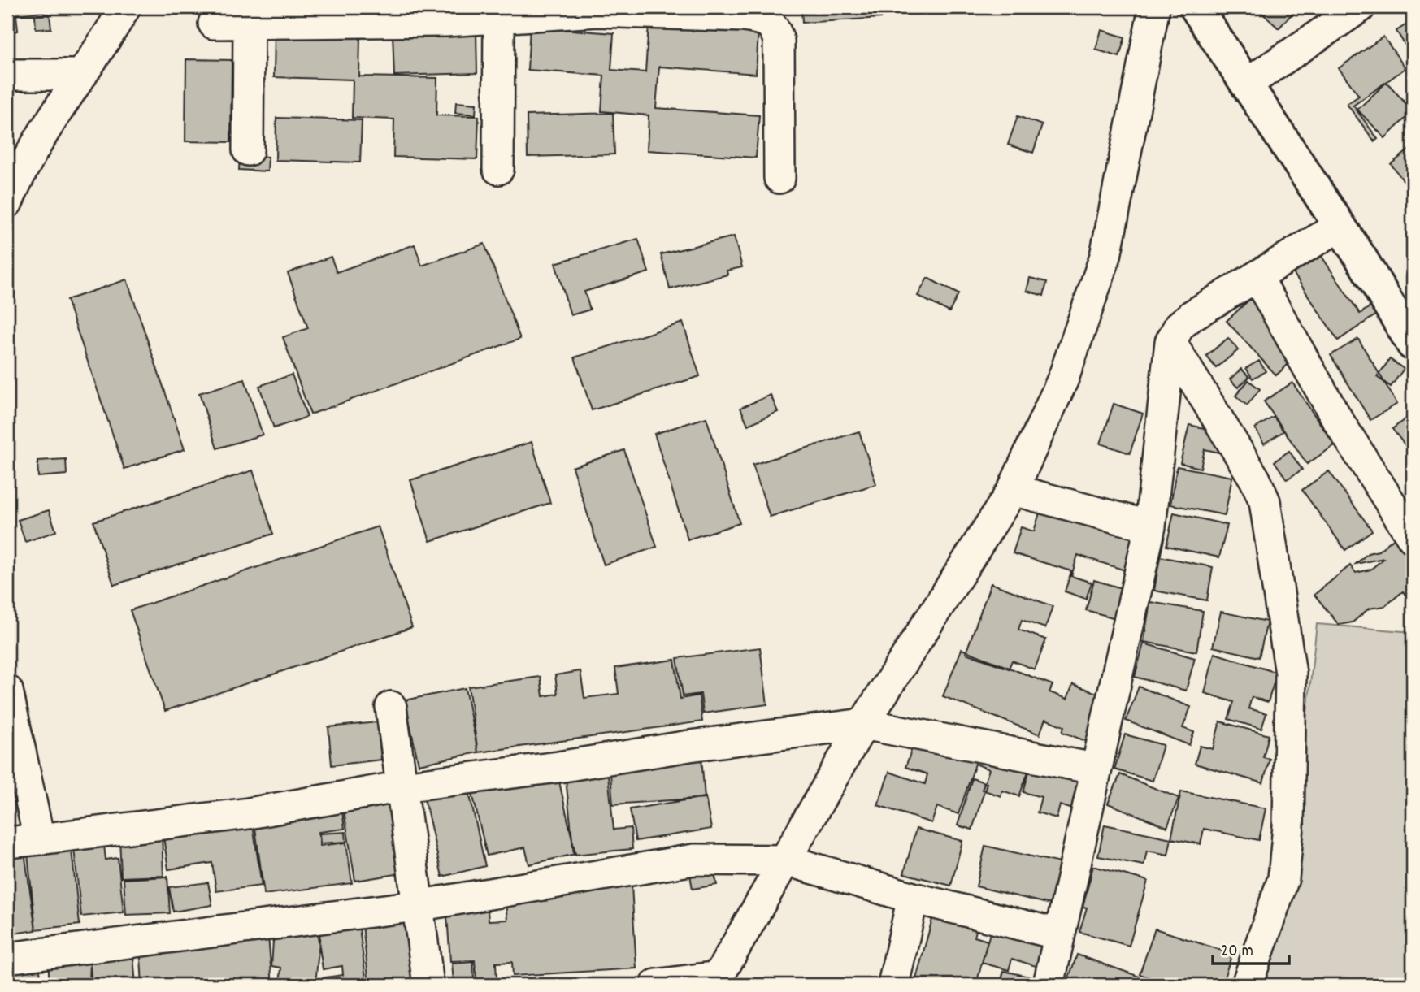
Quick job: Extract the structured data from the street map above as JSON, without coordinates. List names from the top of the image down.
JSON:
{
  "scale_bar": "20 m"
}
